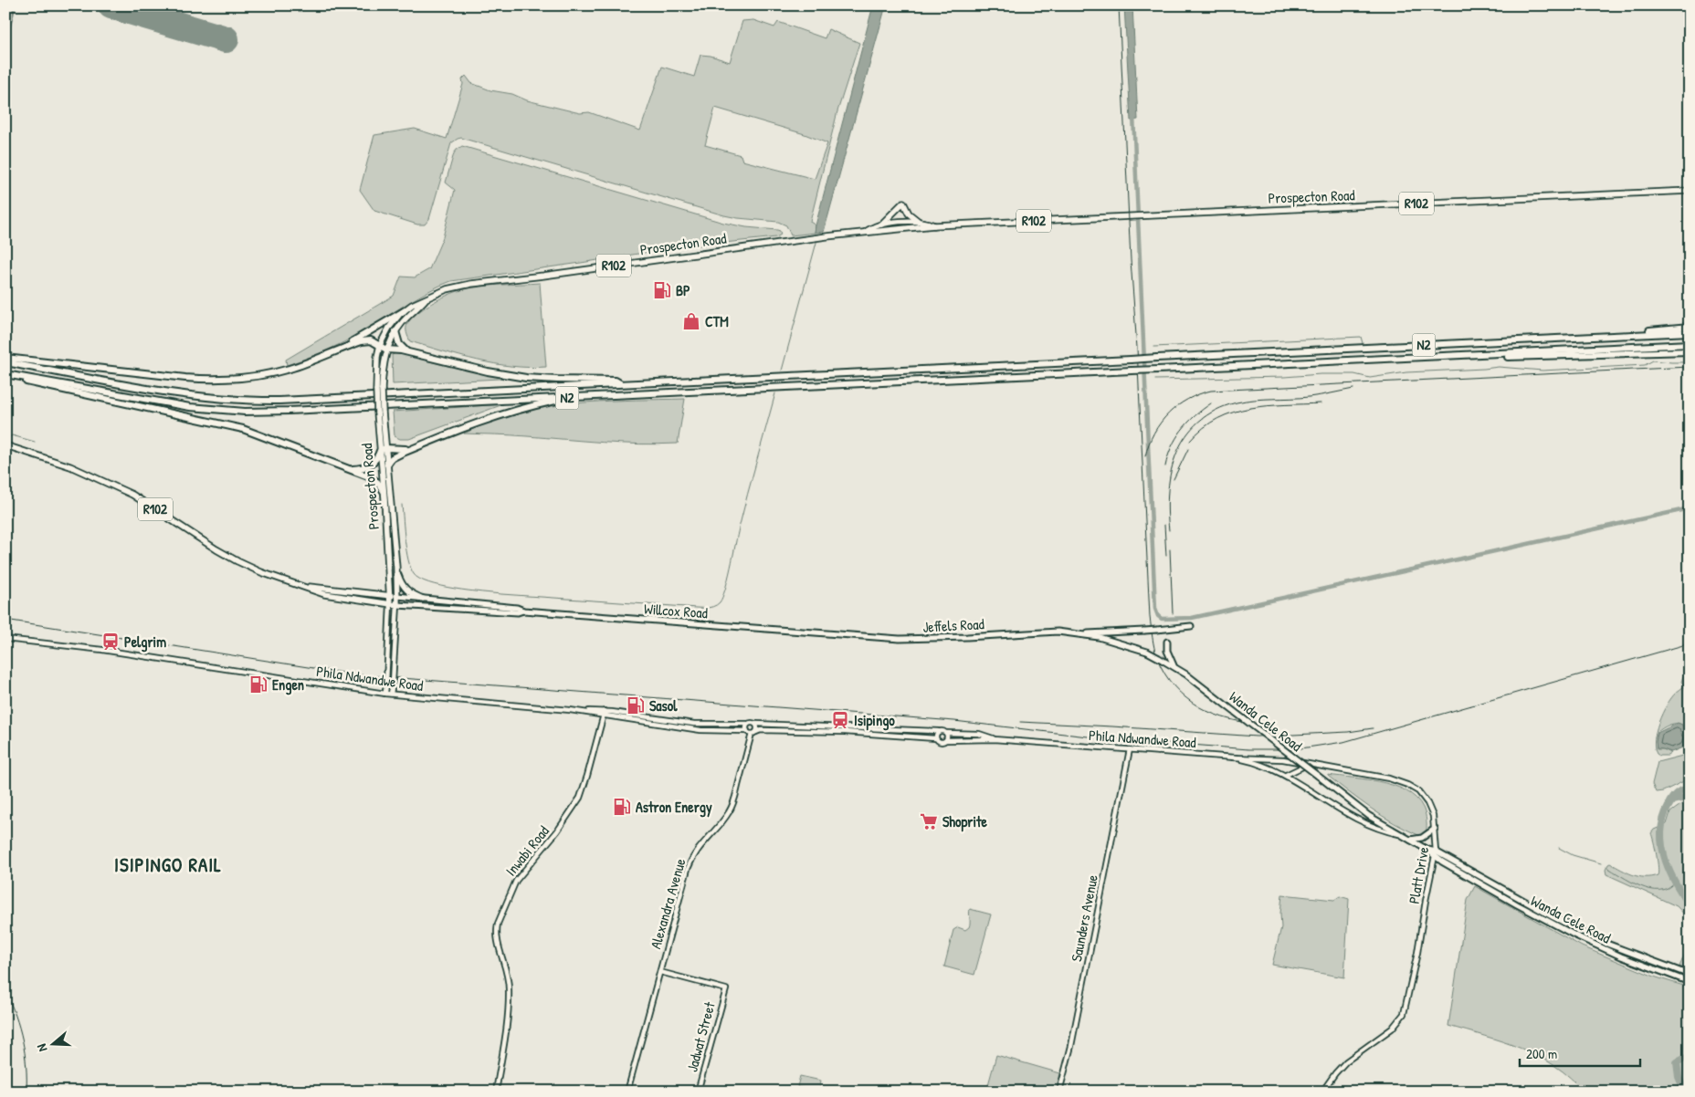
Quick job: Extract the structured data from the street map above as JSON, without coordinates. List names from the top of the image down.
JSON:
{
  "streets": {
    "highway": ["N2"],
    "main road": [
      "Prospecton Road",
      "R102",
      "Willcox Road",
      "Jeffels Road",
      "Wanda Cele Road"
    ],
    "street": [
      "Phila Ndwandwe Road",
      "Inwabi Road",
      "Platt Drive",
      "Alexandra Avenue",
      "Saunders Avenue",
      "Jadwat Street"
    ]
  },
  "crossings": [
    ["Prospecton Road", "R102"],
    ["Prospecton Road", "Willcox Road"],
    ["Prospecton Road", "Phila Ndwandwe Road"],
    ["R102", "Willcox Road"],
    ["Willcox Road", "Jeffels Road"],
    ["Jeffels Road", "Wanda Cele Road"],
    ["Phila Ndwandwe Road", "Wanda Cele Road"],
    ["Phila Ndwandwe Road", "Inwabi Road"],
    ["Phila Ndwandwe Road", "Platt Drive"],
    ["Phila Ndwandwe Road", "Alexandra Avenue"],
    ["Phila Ndwandwe Road", "Saunders Avenue"],
    ["Wanda Cele Road", "Platt Drive"],
    ["Alexandra Avenue", "Jadwat Street"]
  ],
  "districts": ["ISIPINGO RAIL"],
  "places": {
    "fuel station": [
      "BP",
      "Engen",
      "Sasol",
      "Astron Energy"
    ],
    "shop": ["CTM"],
    "station": ["Pelgrim", "Isipingo"],
    "supermarket": ["Shoprite"]
  },
  "scale_bar": "200 m",
  "north": "left"
}
